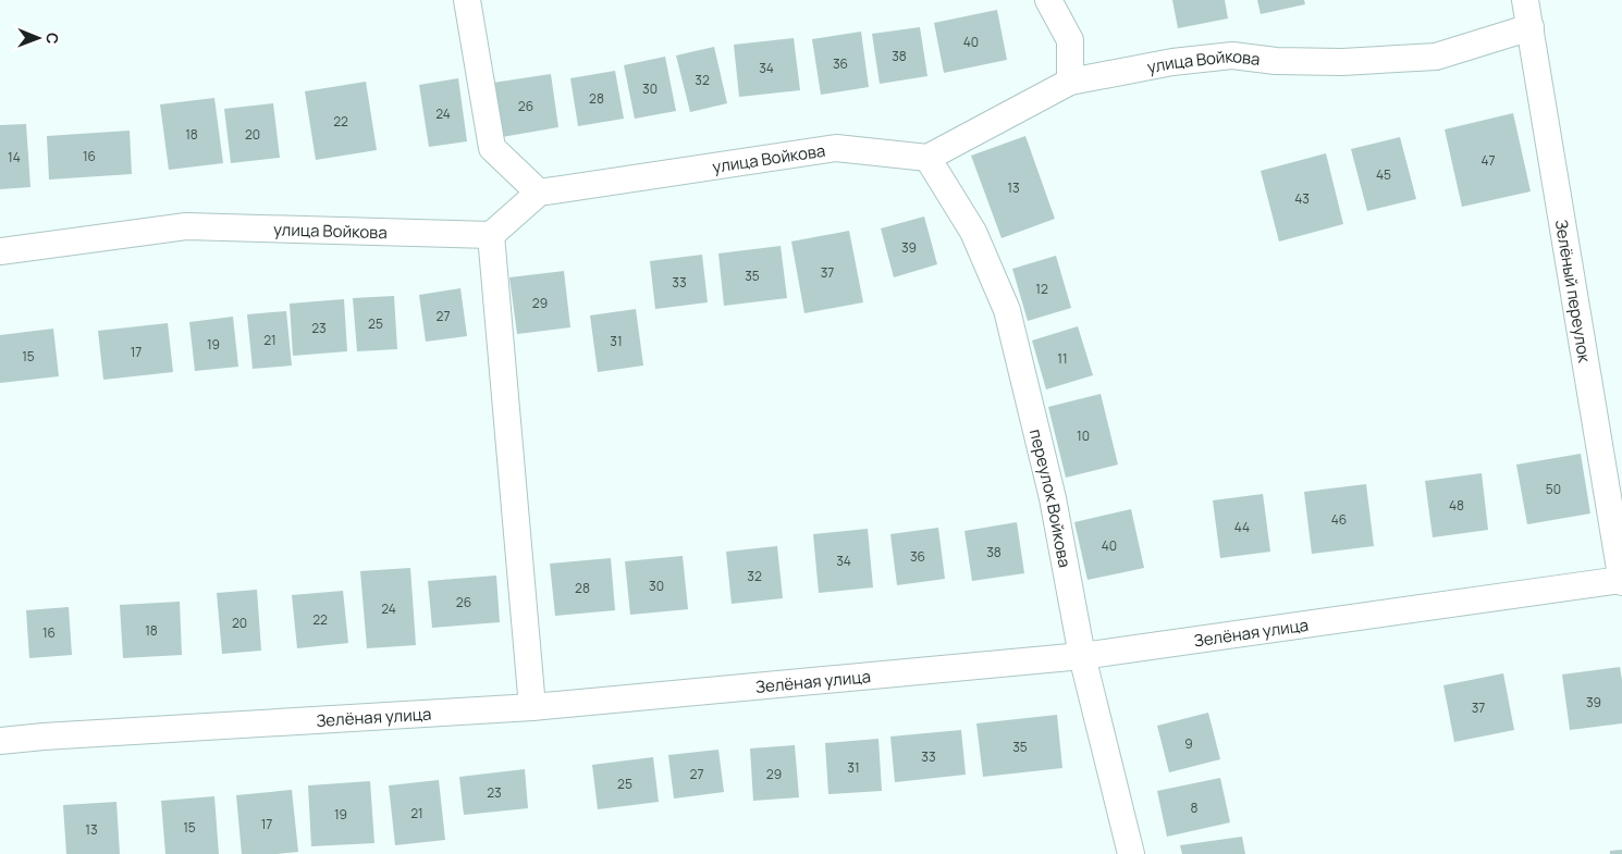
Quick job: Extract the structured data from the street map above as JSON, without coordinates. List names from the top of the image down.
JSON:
{
  "streets": {
    "street": [
      "улица Войкова",
      "Зелёный переулок",
      "переулок Войкова",
      "Зелёная улица"
    ]
  },
  "crossings": [
    ["улица Войкова", "Зелёный переулок"],
    ["улица Войкова", "переулок Войкова"],
    ["Зелёный переулок", "Зелёная улица"],
    ["переулок Войкова", "Зелёная улица"]
  ],
  "house_numbers": [
    "40",
    "38",
    "36",
    "34",
    "32",
    "30",
    "28",
    "26",
    "24",
    "22",
    "18",
    "20",
    "16",
    "14",
    "47",
    "45",
    "13",
    "43",
    "39",
    "37",
    "35",
    "33",
    "12",
    "29",
    "27",
    "25",
    "23",
    "21",
    "31",
    "19",
    "17",
    "15",
    "11",
    "10",
    "50",
    "48",
    "46",
    "44",
    "40",
    "38",
    "36",
    "34",
    "32",
    "30",
    "28",
    "26",
    "24",
    "22",
    "20",
    "18",
    "16",
    "39",
    "37",
    "9",
    "35",
    "33",
    "31",
    "27",
    "29",
    "25",
    "23",
    "8",
    "21",
    "19",
    "17",
    "15",
    "13"
  ],
  "north": "right"
}
